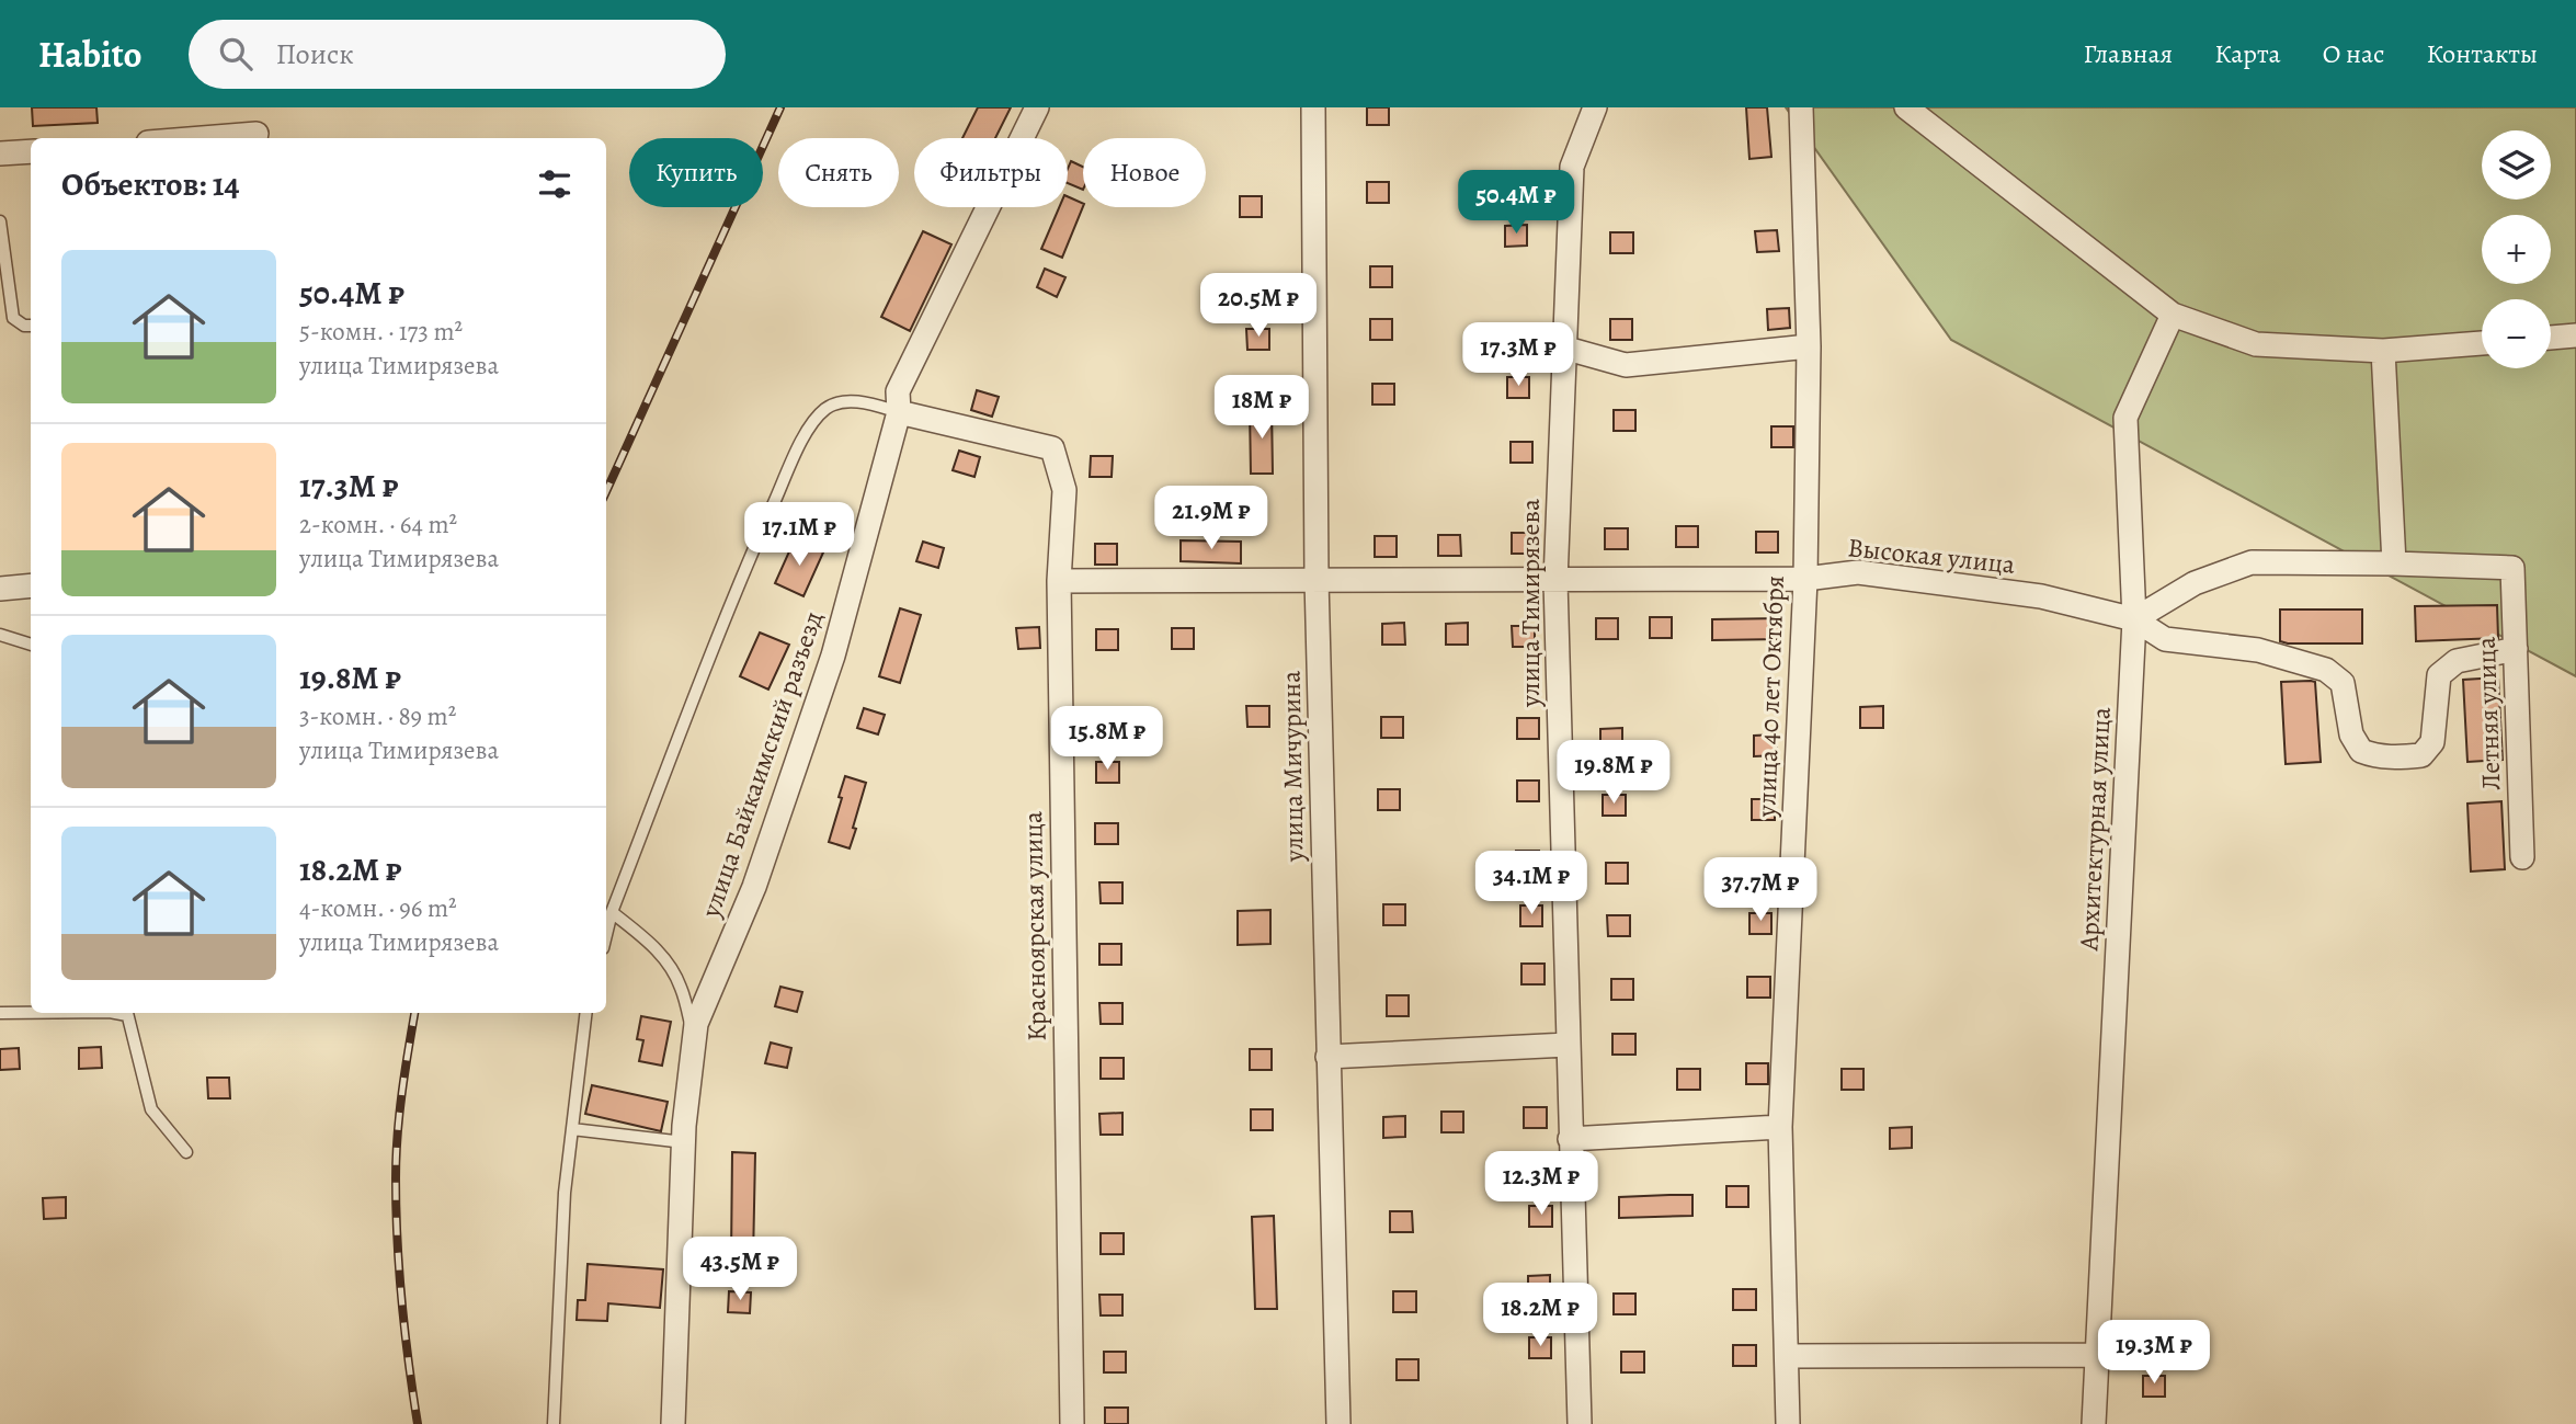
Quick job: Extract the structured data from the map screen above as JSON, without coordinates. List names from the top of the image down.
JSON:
{
  "streets": {
    "street": [
      "Высокая улица",
      "улица Тимирязева",
      "улица 40 лет Октября",
      "Летняя улица",
      "улица Байкаимский разъезд",
      "улица Мичурина",
      "Архитектурная улица",
      "Красноярская улица"
    ]
  },
  "crossings": [
    ["Высокая улица", "улица Тимирязева"],
    ["Высокая улица", "улица 40 лет Октября"],
    ["Высокая улица", "Летняя улица"],
    ["Высокая улица", "улица Мичурина"],
    ["Высокая улица", "Архитектурная улица"],
    ["Высокая улица", "Красноярская улица"],
    ["улица Байкаимский разъезд", "Красноярская улица"]
  ],
  "page": {
    "header": "Habito",
    "search": "Поиск",
    "nav": [
      "Главная",
      "Карта",
      "О нас",
      "Контакты"
    ],
    "map_buttons": ["+", "−"],
    "chip": [
      "Купить",
      "Снять",
      "Фильтры",
      "Новое"
    ],
    "heading": "Объектов: 14",
    "price": [
      "50.4M ₽",
      "20.5M ₽",
      "17.3M ₽",
      "18M ₽",
      "21.9M ₽",
      "17.1M ₽",
      "15.8M ₽",
      "19.8M ₽",
      "34.1M ₽",
      "37.7M ₽",
      "12.3M ₽",
      "43.5M ₽",
      "18.2M ₽",
      "19.3M ₽"
    ],
    "list": [
      {
        "name": "50.4M ₽",
        "note": "5-комн. · 173 m² · улица Тимирязева"
      },
      {
        "name": "17.3M ₽",
        "note": "2-комн. · 64 m² · улица Тимирязева"
      },
      {
        "name": "19.8M ₽",
        "note": "3-комн. · 89 m² · улица Тимирязева"
      },
      {
        "name": "18.2M ₽",
        "note": "4-комн. · 96 m² · улица Тимирязева"
      }
    ]
  }
}
